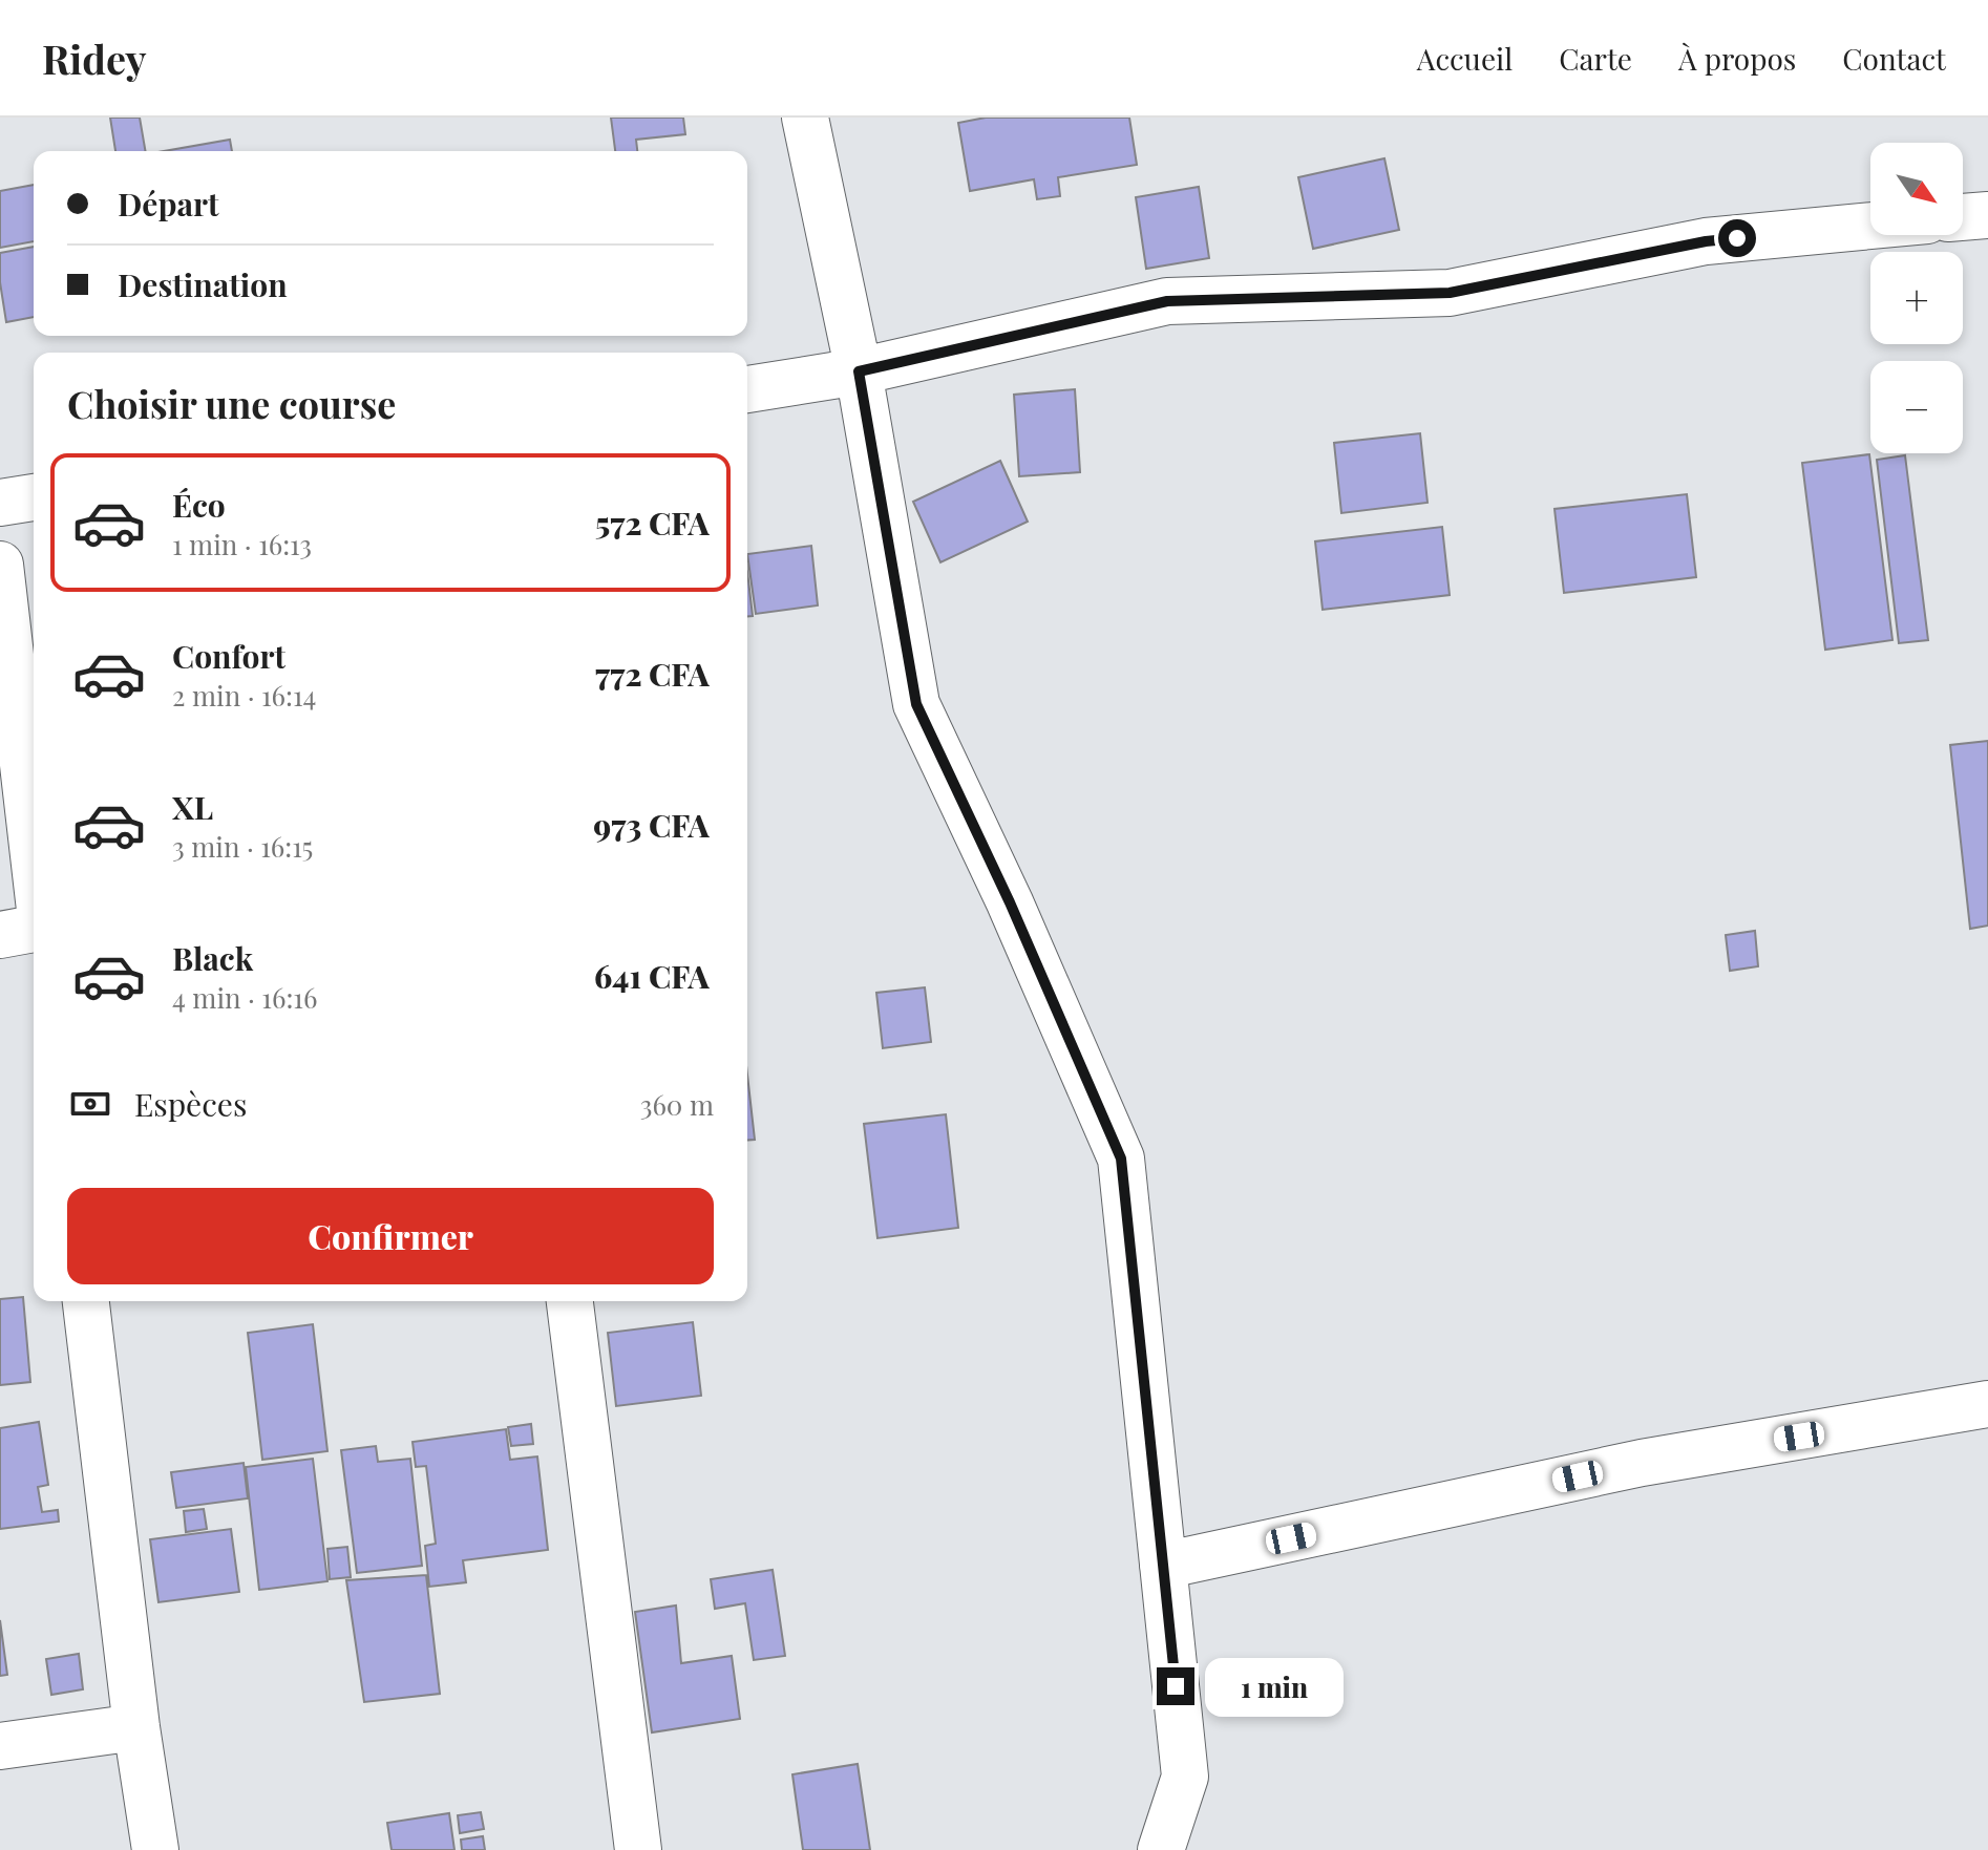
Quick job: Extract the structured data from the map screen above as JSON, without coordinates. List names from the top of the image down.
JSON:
{
  "north": "bottom right",
  "page": {
    "header": "Ridey",
    "nav": [
      "Accueil",
      "Carte",
      "À propos",
      "Contact"
    ],
    "map_buttons": ["+", "−"],
    "banner": ["Départ", "Destination"],
    "heading": "Choisir une course",
    "list": [
      {
        "name": "Éco",
        "note": "1 min · 16:13",
        "value": "572 CFA"
      },
      {
        "name": "Confort",
        "note": "2 min · 16:14",
        "value": "772 CFA"
      },
      {
        "name": "XL",
        "note": "3 min · 16:15",
        "value": "973 CFA"
      },
      {
        "name": "Black",
        "note": "4 min · 16:16",
        "value": "641 CFA"
      }
    ],
    "pay": ["Espèces", "360 m"],
    "buttons": "Confirmer",
    "bubble": "1 min"
  }
}
